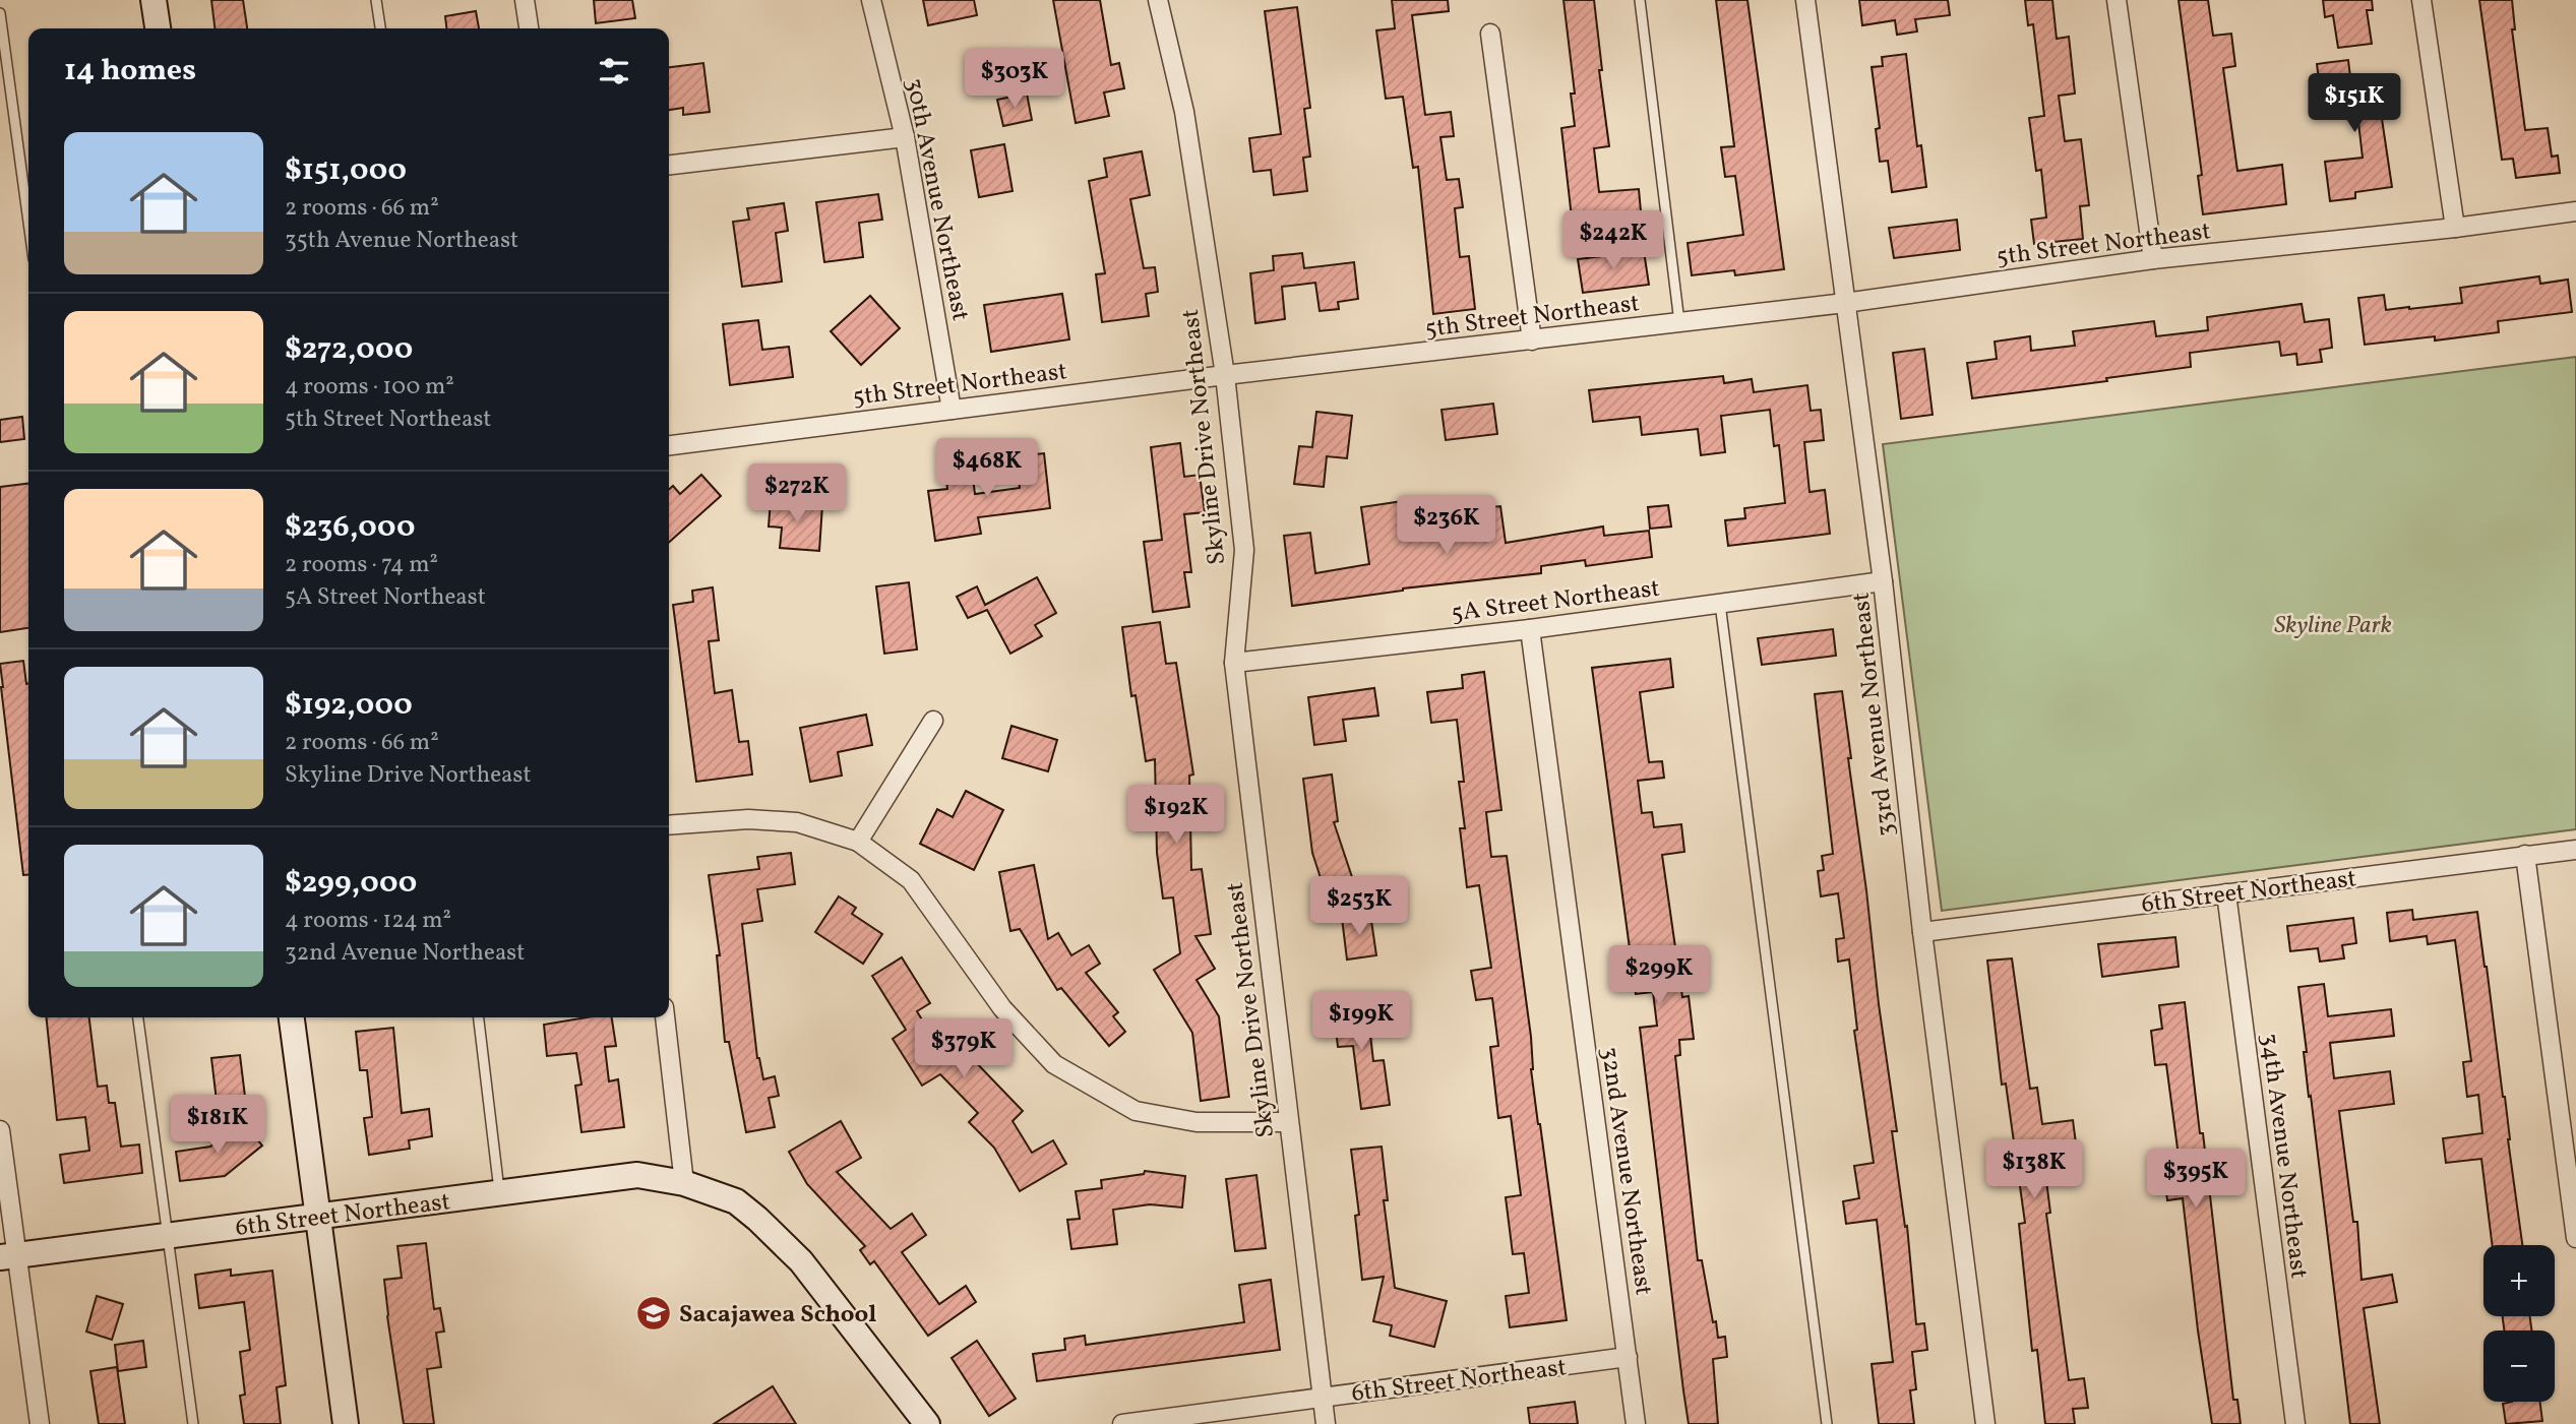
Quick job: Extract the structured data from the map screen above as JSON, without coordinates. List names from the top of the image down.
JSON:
{
  "streets": {
    "street": [
      "30th Avenue Northeast",
      "5th Street Northeast",
      "Skyline Drive Northeast",
      "5A Street Northeast",
      "33rd Avenue Northeast",
      "6th Street Northeast",
      "34th Avenue Northeast",
      "32nd Avenue Northeast"
    ]
  },
  "crossings": [
    ["30th Avenue Northeast", "5th Street Northeast"],
    ["5th Street Northeast", "Skyline Drive Northeast"],
    ["5th Street Northeast", "33rd Avenue Northeast"],
    ["Skyline Drive Northeast", "5A Street Northeast"],
    ["Skyline Drive Northeast", "6th Street Northeast"],
    ["5A Street Northeast", "33rd Avenue Northeast"],
    ["5A Street Northeast", "32nd Avenue Northeast"],
    ["33rd Avenue Northeast", "6th Street Northeast"],
    ["6th Street Northeast", "34th Avenue Northeast"],
    ["6th Street Northeast", "32nd Avenue Northeast"]
  ],
  "parks": ["Skyline Park"],
  "places": {
    "school or university": ["Sacajawea School"]
  },
  "page": {
    "heading": "14 homes",
    "price": [
      "$303K",
      "$151K",
      "$242K",
      "$468K",
      "$272K",
      "$236K",
      "$192K",
      "$253K",
      "$299K",
      "$199K",
      "$379K",
      "$181K",
      "$138K",
      "$395K"
    ],
    "list": [
      {
        "name": "$151,000",
        "note": "2 rooms · 66 m² · 35th Avenue Northeast"
      },
      {
        "name": "$272,000",
        "note": "4 rooms · 100 m² · 5th Street Northeast"
      },
      {
        "name": "$236,000",
        "note": "2 rooms · 74 m² · 5A Street Northeast"
      },
      {
        "name": "$192,000",
        "note": "2 rooms · 66 m² · Skyline Drive Northeast"
      },
      {
        "name": "$299,000",
        "note": "4 rooms · 124 m² · 32nd Avenue Northeast"
      }
    ],
    "map_buttons": ["+", "−"]
  }
}
